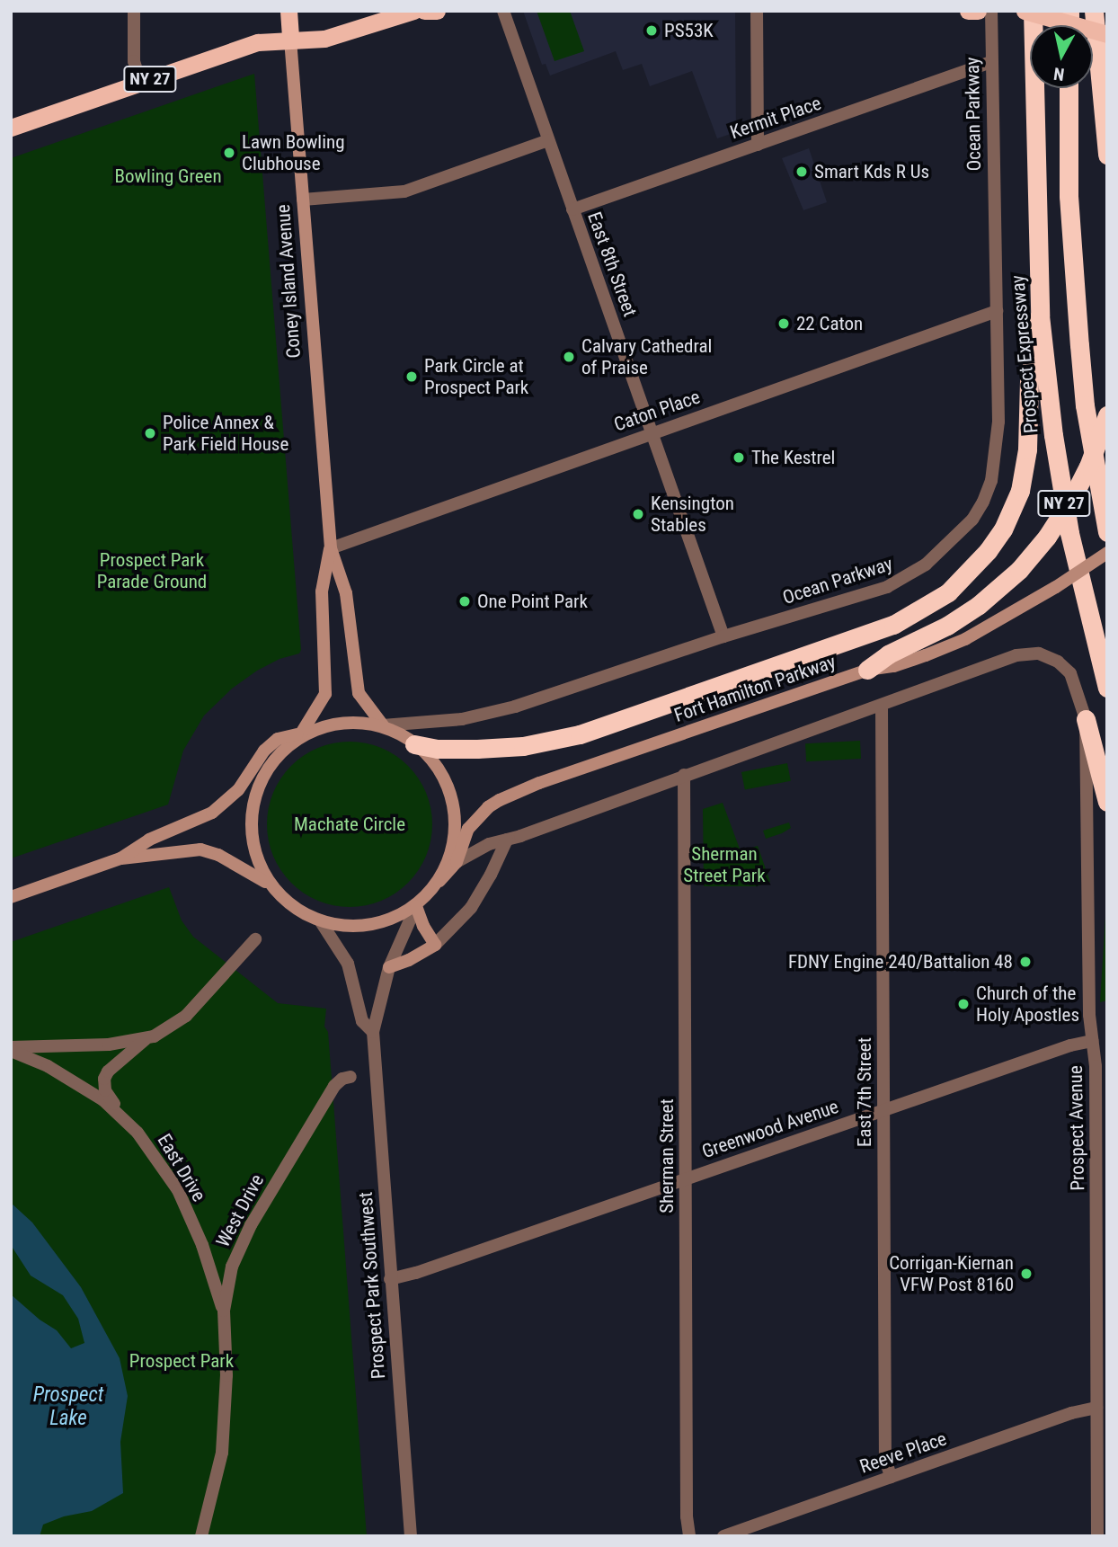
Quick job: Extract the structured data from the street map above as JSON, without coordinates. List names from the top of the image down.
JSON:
{
  "streets": {
    "highway": ["NY 27", "Coney Island Avenue", "Prospect Expressway"],
    "main road": ["Fort Hamilton Parkway"],
    "street": [
      "Ocean Parkway",
      "Kermit Place",
      "East 8th Street",
      "Caton Place",
      "East 7th Street",
      "Prospect Avenue",
      "Greenwood Avenue",
      "Sherman Street",
      "East Drive",
      "West Drive",
      "Prospect Park Southwest",
      "Reeve Place"
    ]
  },
  "crossings": [
    ["NY 27", "Coney Island Avenue"],
    ["Ocean Parkway", "Kermit Place"],
    ["Ocean Parkway", "East 8th Street"],
    ["Ocean Parkway", "Coney Island Avenue"],
    ["Ocean Parkway", "Caton Place"],
    ["Ocean Parkway", "Fort Hamilton Parkway"],
    ["Ocean Parkway", "Prospect Park Southwest"],
    ["Kermit Place", "East 8th Street"],
    ["East 8th Street", "Caton Place"],
    ["Coney Island Avenue", "Caton Place"],
    ["Coney Island Avenue", "Fort Hamilton Parkway"],
    ["Coney Island Avenue", "Prospect Park Southwest"],
    ["Fort Hamilton Parkway", "Prospect Park Southwest"],
    ["East 7th Street", "Greenwood Avenue"],
    ["East 7th Street", "Reeve Place"],
    ["Prospect Avenue", "Greenwood Avenue"],
    ["Prospect Avenue", "Reeve Place"],
    ["Greenwood Avenue", "Sherman Street"],
    ["Greenwood Avenue", "Prospect Park Southwest"],
    ["East Drive", "West Drive"]
  ],
  "water": ["Prospect Lake"],
  "parks": [
    "Bowling Green",
    "Prospect Park Parade Ground",
    "Machate Circle",
    "Sherman Street Park",
    "Prospect Park"
  ],
  "places": [
    "PS53K",
    "Lawn Bowling Clubhouse",
    "Smart Kds R Us",
    "22 Caton",
    "Calvary Cathedral of Praise",
    "Park Circle at Prospect Park",
    "Police Annex & Park Field House",
    "The Kestrel",
    "Kensington Stables",
    "One Point Park",
    "FDNY Engine 240/Battalion 48",
    "Church of the Holy Apostles",
    "Corrigan-Kiernan VFW Post 8160"
  ],
  "north": "bottom"
}
